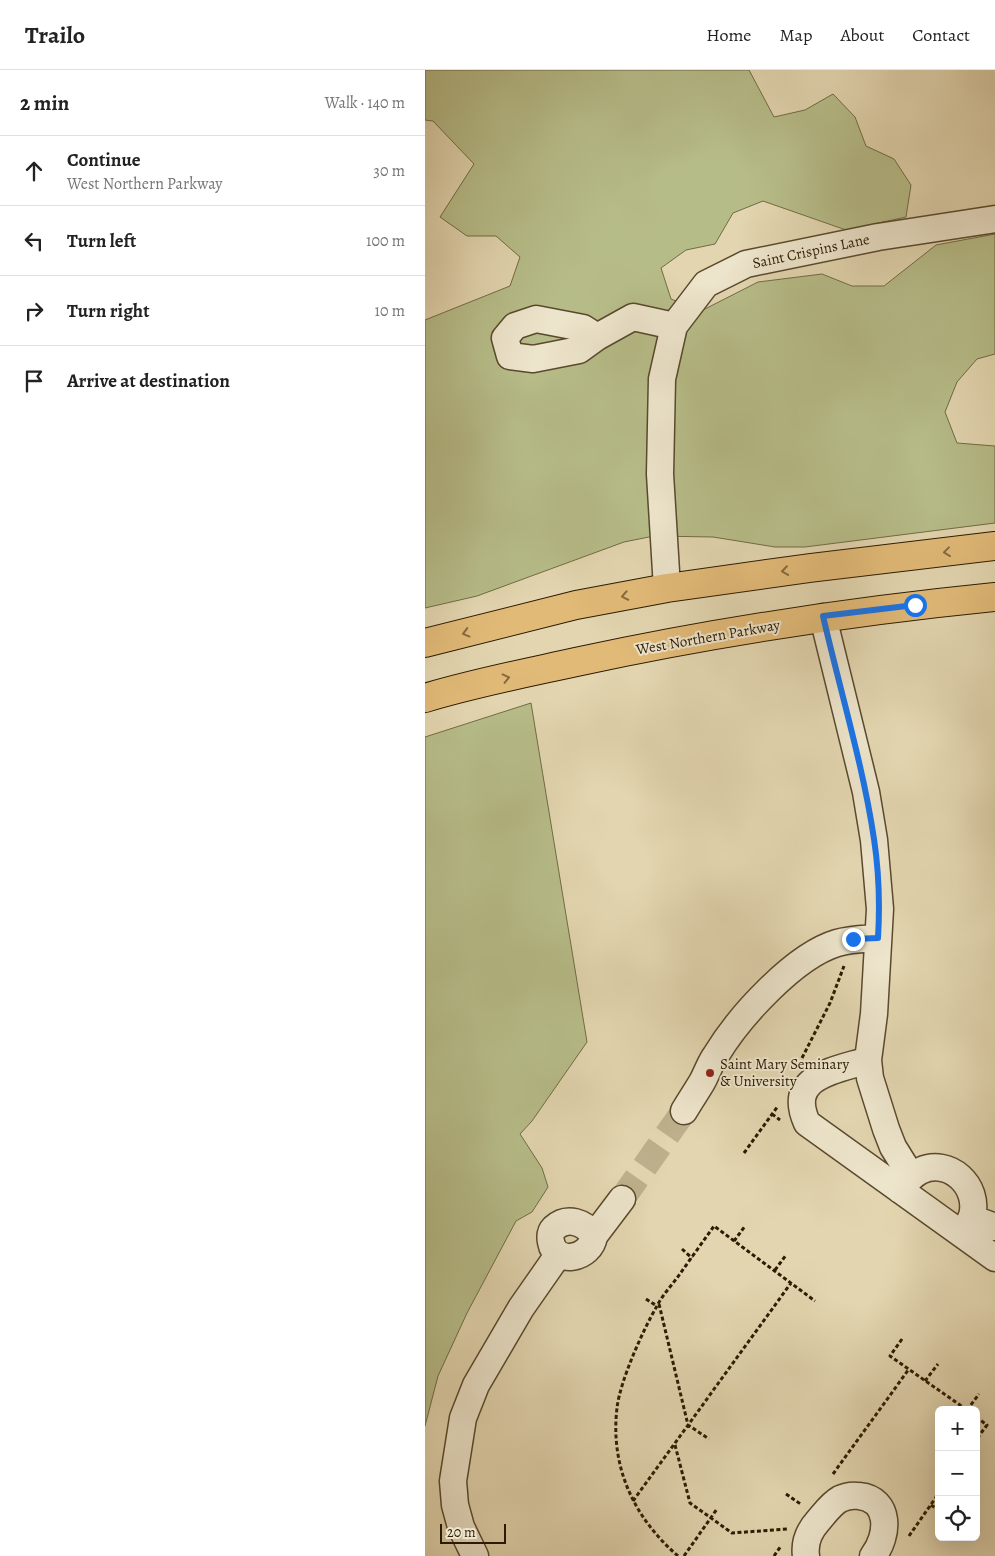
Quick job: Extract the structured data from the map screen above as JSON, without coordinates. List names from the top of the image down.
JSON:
{
  "streets": {
    "main road": ["West Northern Parkway"],
    "street": ["Saint Crispins Lane"]
  },
  "places": ["Saint Mary Seminary & University"],
  "scale_bar": "20 m",
  "page": {
    "header": "Trailo",
    "nav": [
      "Home",
      "Map",
      "About",
      "Contact"
    ],
    "heading": ["2 min", "Walk · 140 m"],
    "list": [
      ["Continue", "West Northern Parkway", "30 m"],
      ["Turn left", "100 m"],
      ["Turn right", "10 m"],
      "Arrive at destination"
    ],
    "map_buttons": ["+", "−"],
    "scale": "20 m"
  }
}
